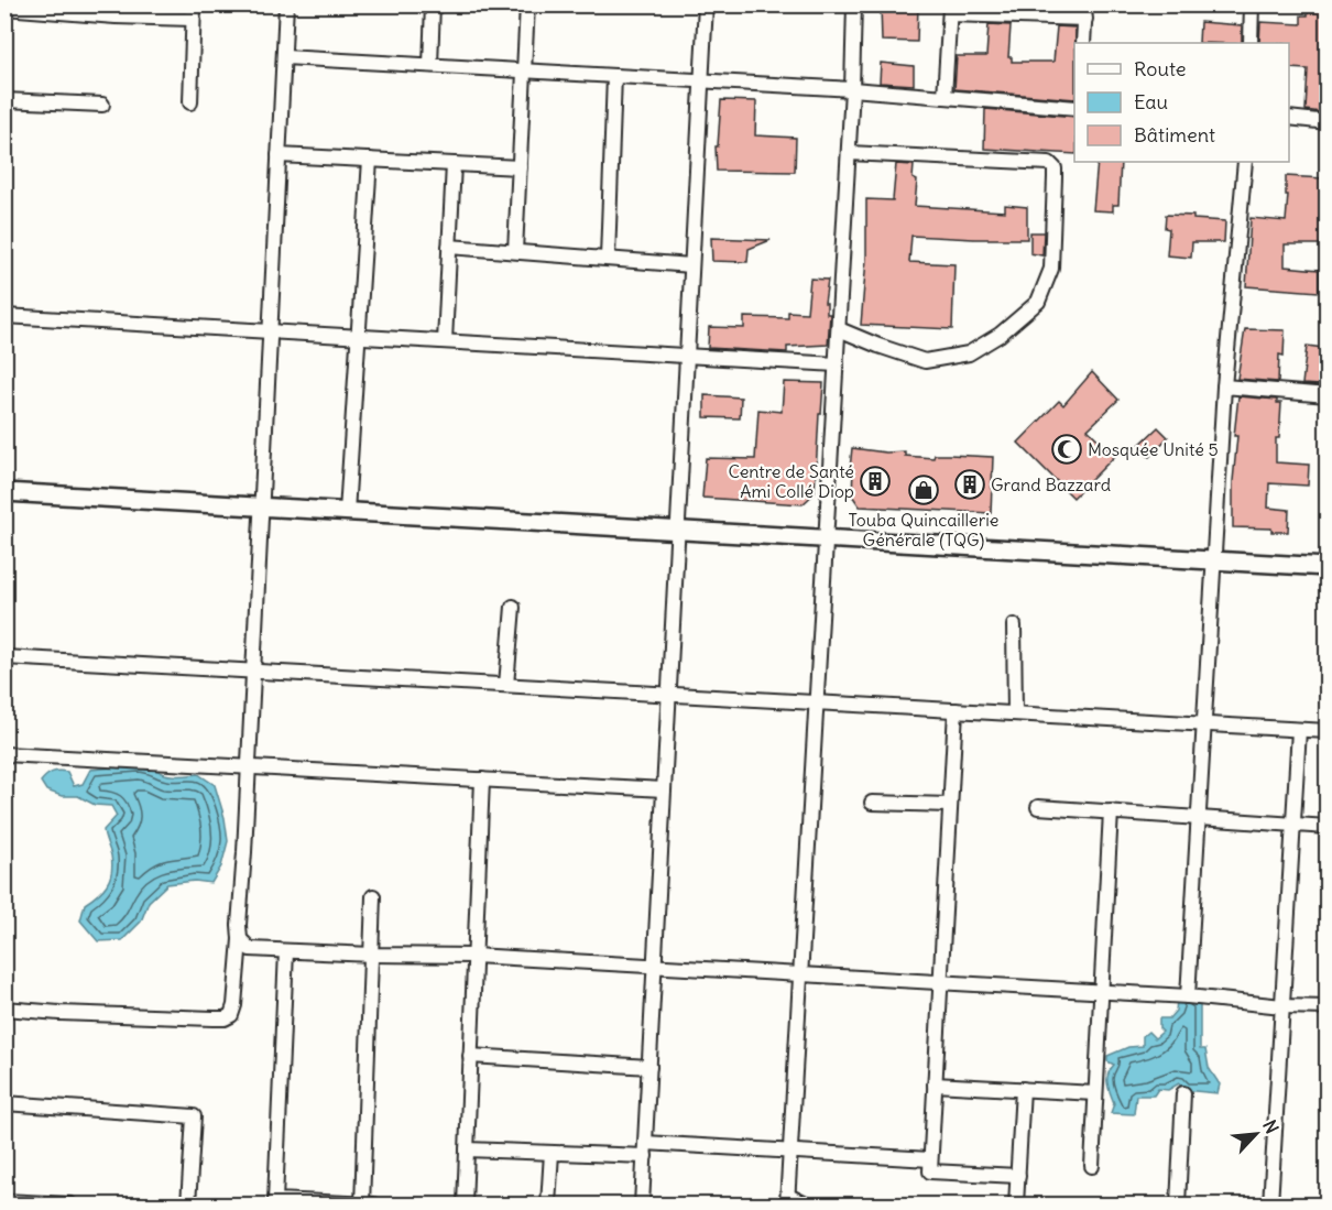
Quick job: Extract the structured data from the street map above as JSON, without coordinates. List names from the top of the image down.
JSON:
{
  "places": {
    "mosque": ["Mosquée Unité 5"],
    "building": ["Centre de Santé Ami Collé Diop", "Grand Bazzard"],
    "shop": ["Touba Quincaillerie Générale (TQG)"]
  },
  "legend": ["Route", "Eau", "Bâtiment"],
  "north": "top right"
}
